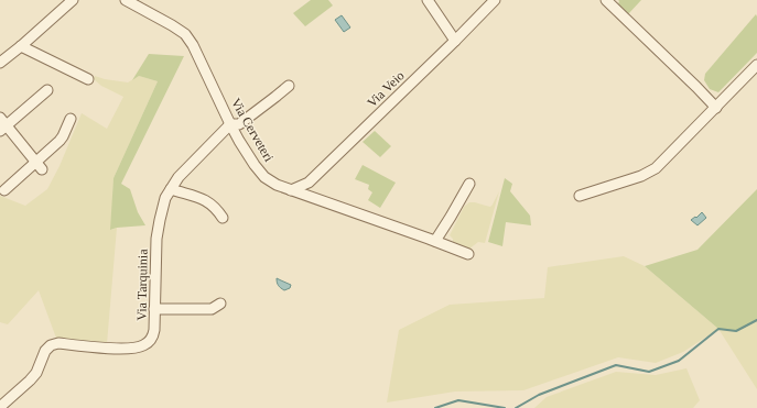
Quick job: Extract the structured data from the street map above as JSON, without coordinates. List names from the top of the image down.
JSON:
{
  "streets": {
    "street": ["Via Veio", "Via Cerveteri", "Via Tarquinia"]
  },
  "crossings": [
    ["Via Veio", "Via Cerveteri"],
    ["Via Cerveteri", "Via Tarquinia"]
  ]
}
